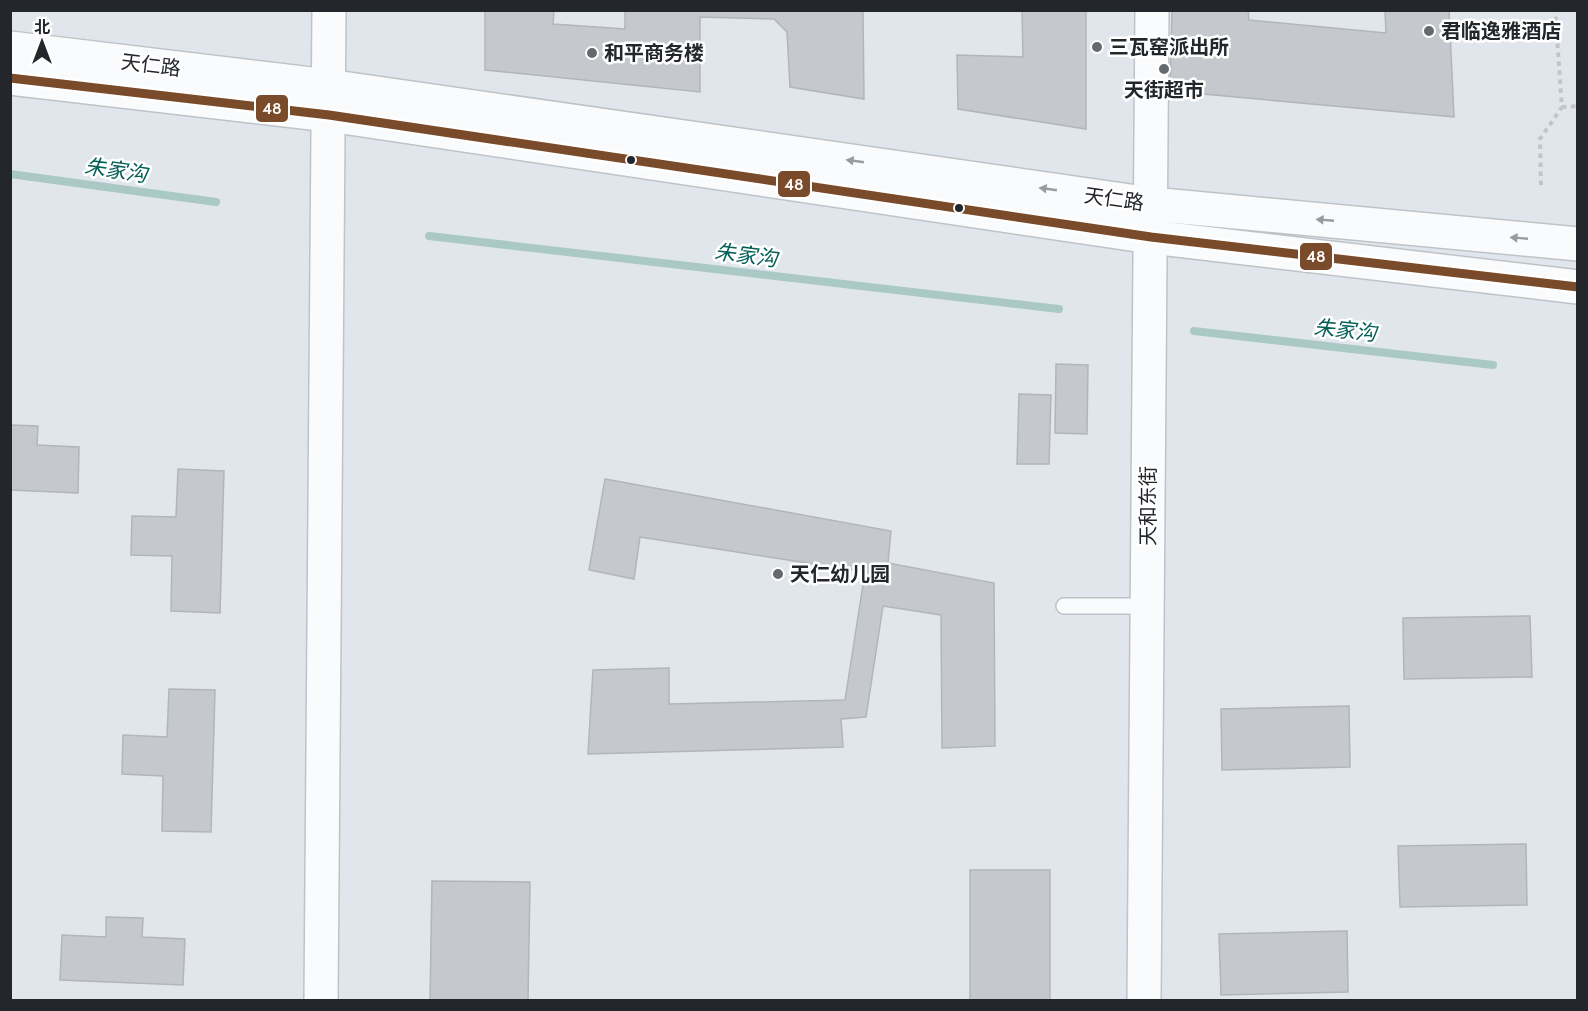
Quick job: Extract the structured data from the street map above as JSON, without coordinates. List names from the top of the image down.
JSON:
{
  "streets": {
    "main road": ["天仁路", "天和东街"]
  },
  "crossings": [
    ["天仁路", "天和东街"]
  ],
  "water": ["朱家沟"],
  "places": [
    "君临逸雅酒店",
    "三瓦窑派出所",
    "和平商务楼",
    "天街超市",
    "天仁幼儿园"
  ],
  "lines": ["transit line 48"],
  "north": "top"
}
